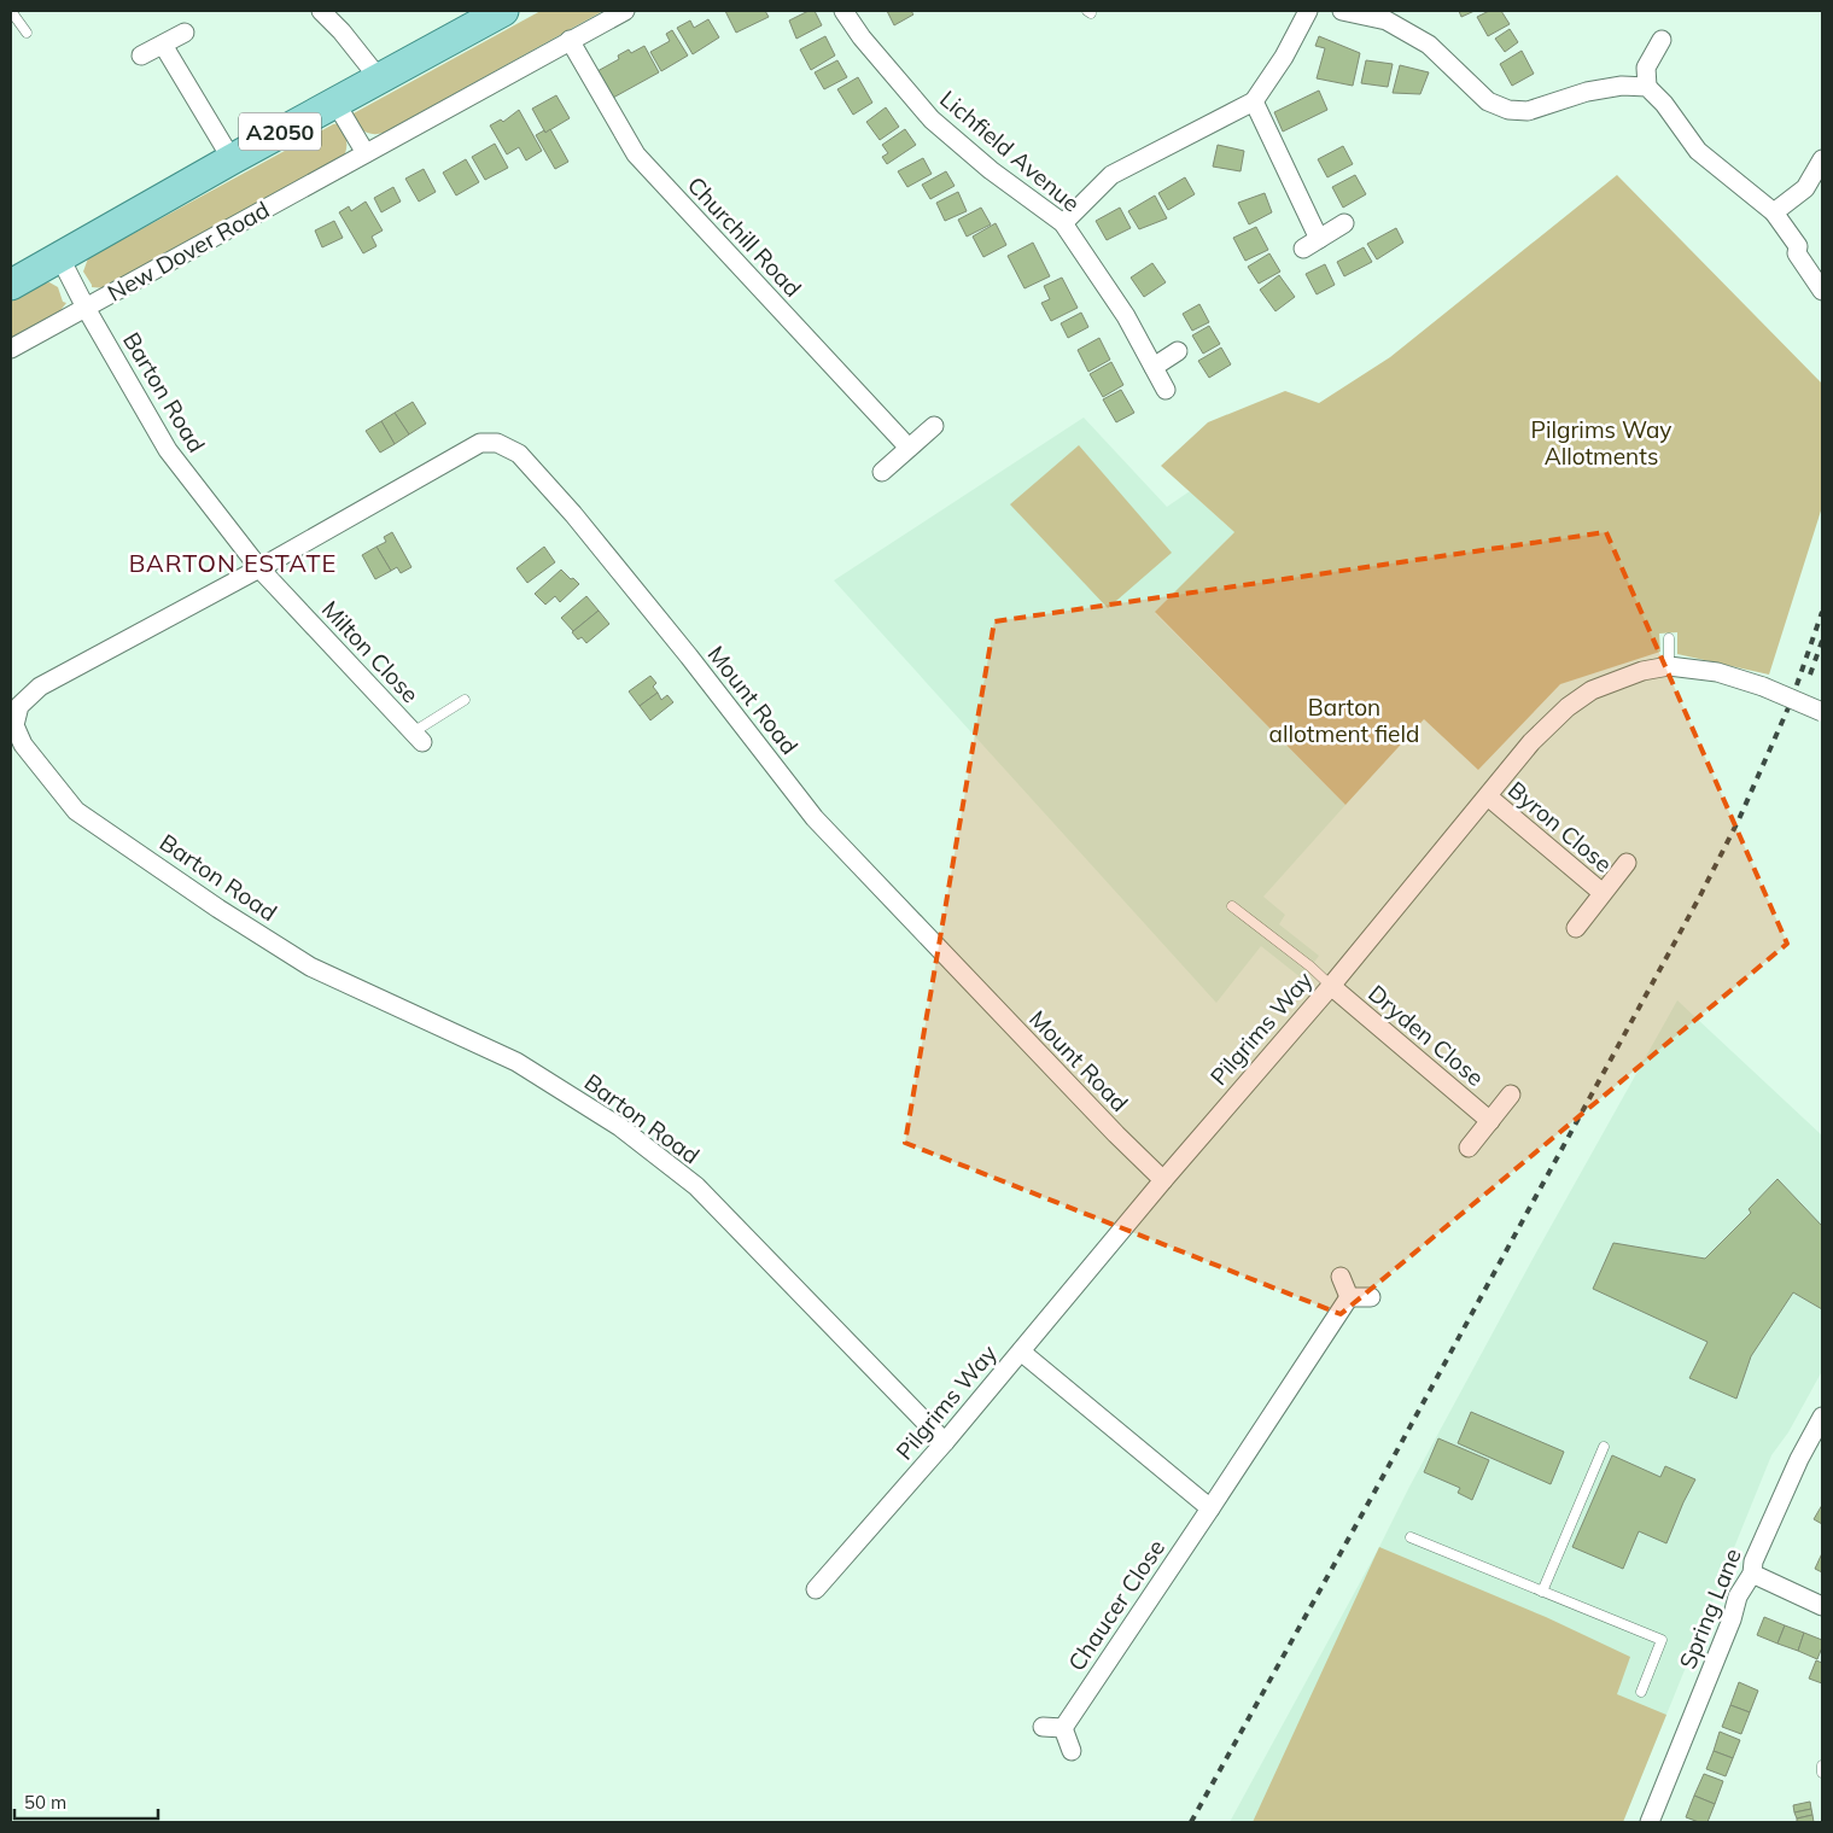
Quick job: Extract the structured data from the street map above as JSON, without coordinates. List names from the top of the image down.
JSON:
{
  "streets": {
    "main road": ["A2050"],
    "street": [
      "Lichfield Avenue",
      "Churchill Road",
      "New Dover Road",
      "Barton Road",
      "Milton Close",
      "Mount Road",
      "Byron Close",
      "Pilgrims Way",
      "Dryden Close",
      "Chaucer Close",
      "Spring Lane"
    ]
  },
  "crossings": [
    ["A2050", "Barton Road"],
    ["Churchill Road", "New Dover Road"],
    ["New Dover Road", "Barton Road"],
    ["Barton Road", "Milton Close"],
    ["Barton Road", "Mount Road"],
    ["Barton Road", "Pilgrims Way"],
    ["Milton Close", "Mount Road"],
    ["Mount Road", "Pilgrims Way"],
    ["Byron Close", "Pilgrims Way"],
    ["Pilgrims Way", "Dryden Close"]
  ],
  "districts": ["BARTON ESTATE"],
  "parks": ["Pilgrims Way Allotments", "Barton allotment field"],
  "scale_bar": "50 m"
}
